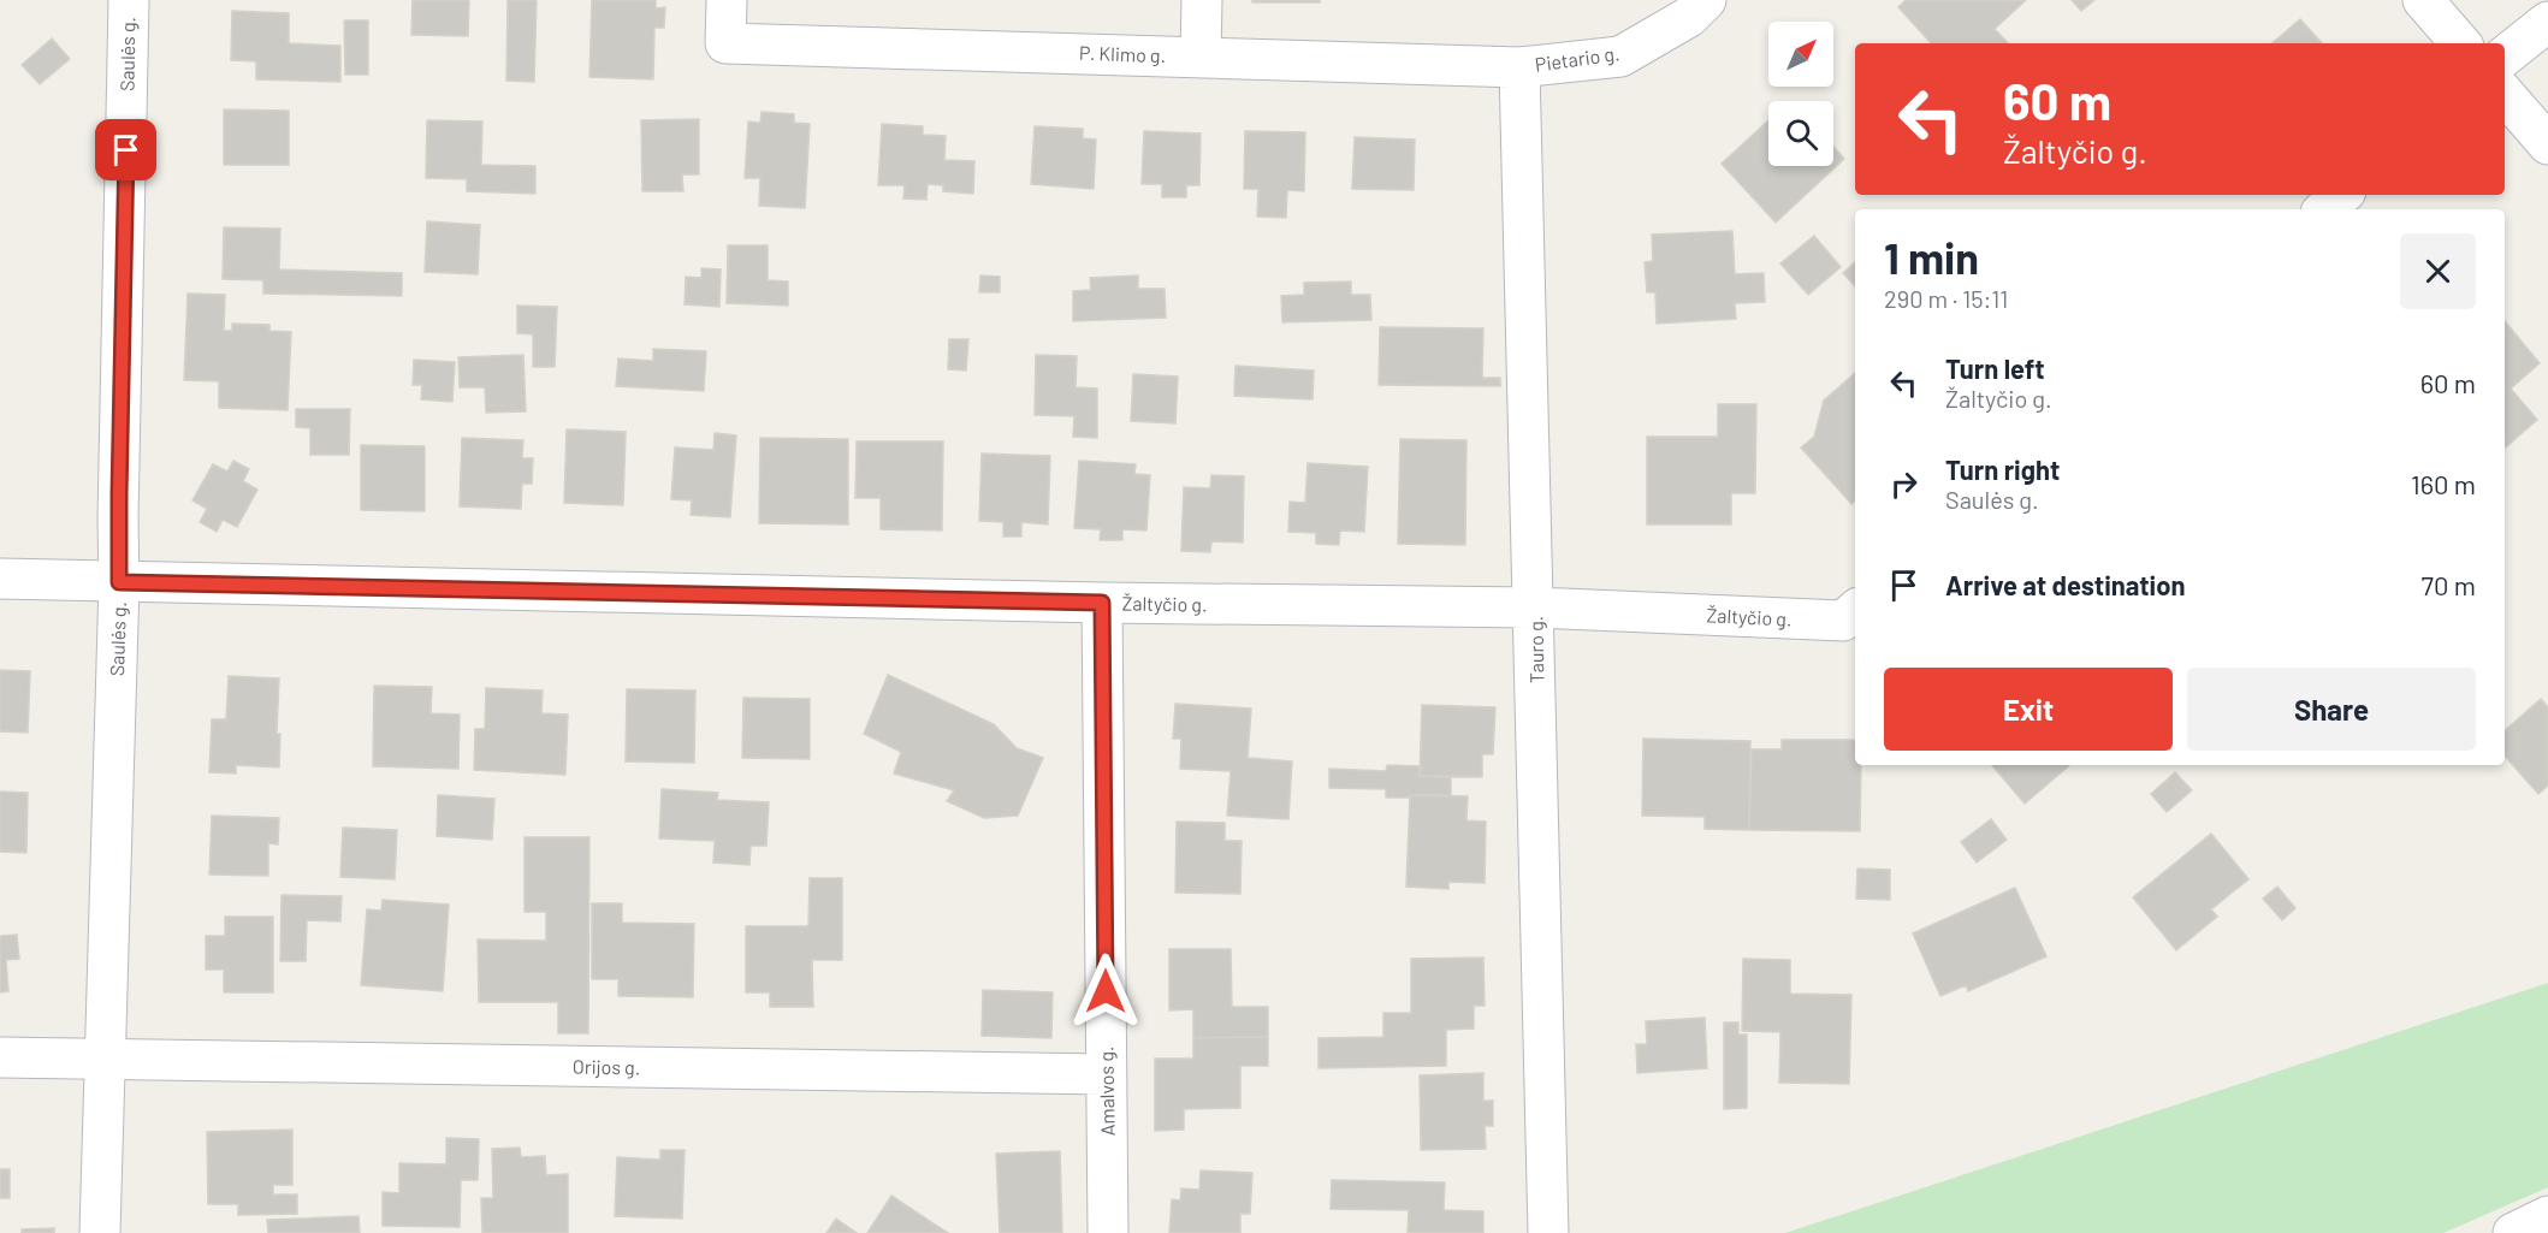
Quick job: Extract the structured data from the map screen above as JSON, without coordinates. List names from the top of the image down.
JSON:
{
  "streets": {
    "street": [
      "Saulės g.",
      "P. Klimo g.",
      "Pietario g.",
      "Žaltyčio g.",
      "Tauro g.",
      "Orijos g.",
      "Amalvos g."
    ]
  },
  "crossings": [
    ["Saulės g.", "Žaltyčio g."],
    ["Saulės g.", "Orijos g."],
    ["P. Klimo g.", "Pietario g."],
    ["P. Klimo g.", "Tauro g."],
    ["Pietario g.", "Tauro g."],
    ["Žaltyčio g.", "Tauro g."],
    ["Žaltyčio g.", "Amalvos g."],
    ["Orijos g.", "Amalvos g."]
  ],
  "north": "top right",
  "page": {
    "turn": ["60 m", "Žaltyčio g."],
    "heading": ["1 min", "290 m · 15:11"],
    "list": [
      {
        "name": "Turn left",
        "note": "Žaltyčio g.",
        "value": "60 m"
      },
      {
        "name": "Turn right",
        "note": "Saulės g.",
        "value": "160 m"
      },
      {
        "name": "Arrive at destination",
        "value": "70 m"
      }
    ],
    "buttons": ["Exit", "Share"]
  }
}
